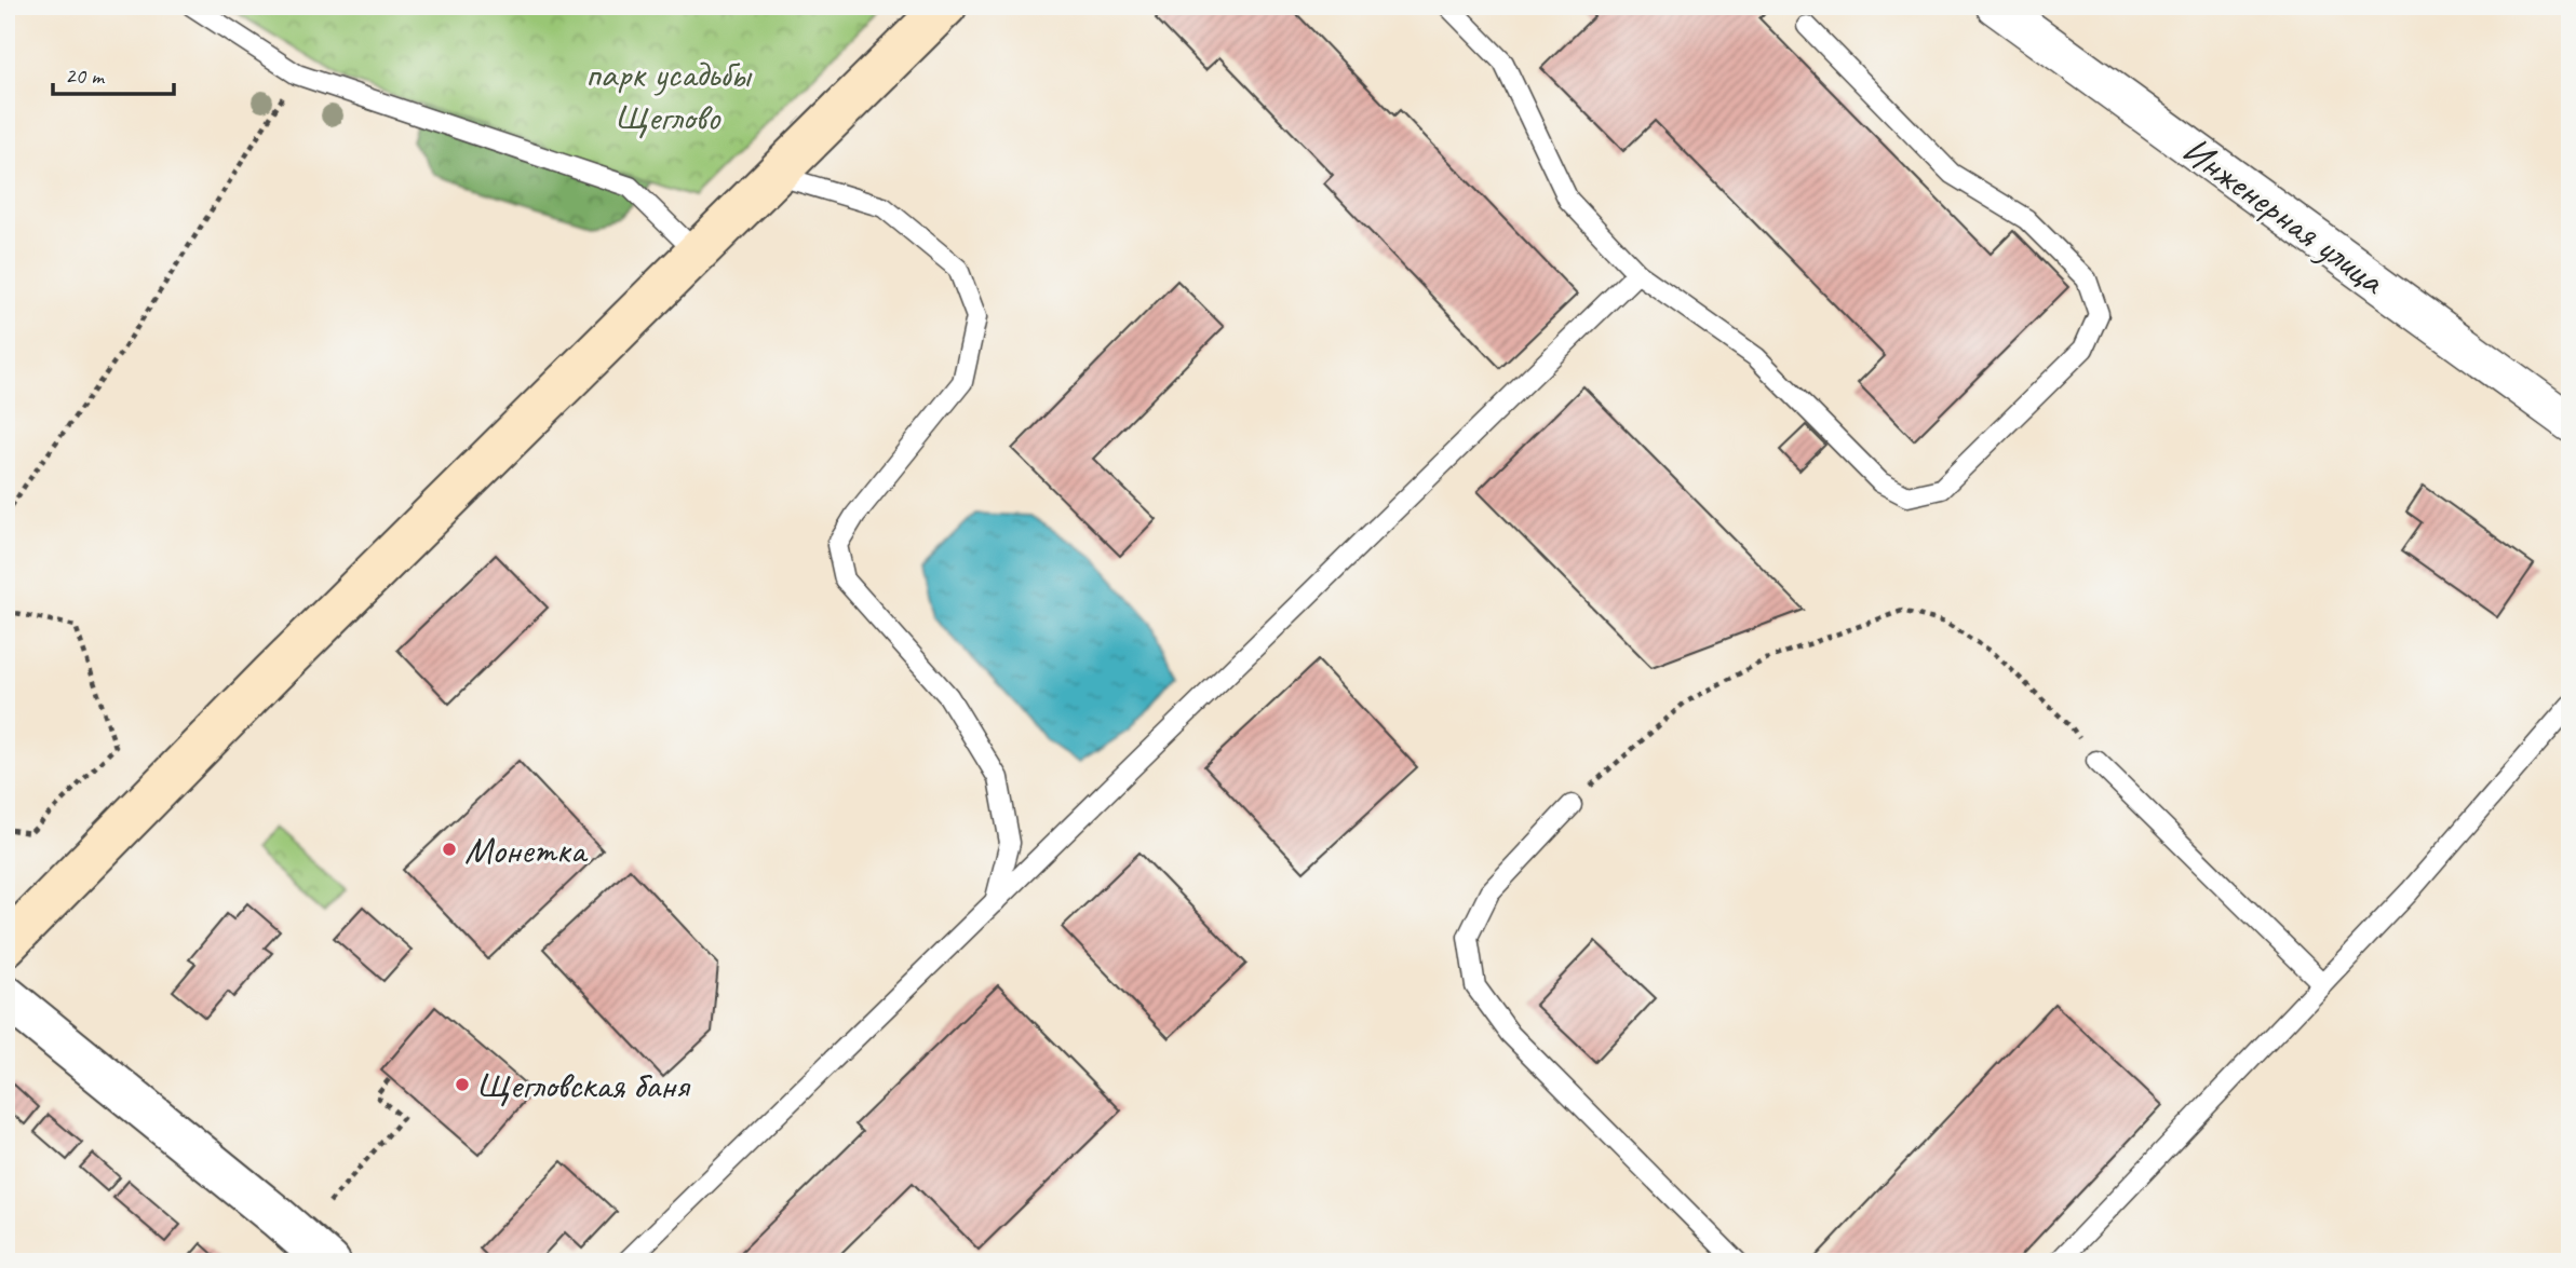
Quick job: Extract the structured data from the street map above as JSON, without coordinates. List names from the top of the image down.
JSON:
{
  "streets": {
    "street": ["Инженерная улица"]
  },
  "parks": ["парк усадьбы Щеглово"],
  "places": ["Монетка", "Щегловская баня"],
  "scale_bar": "20 m"
}
